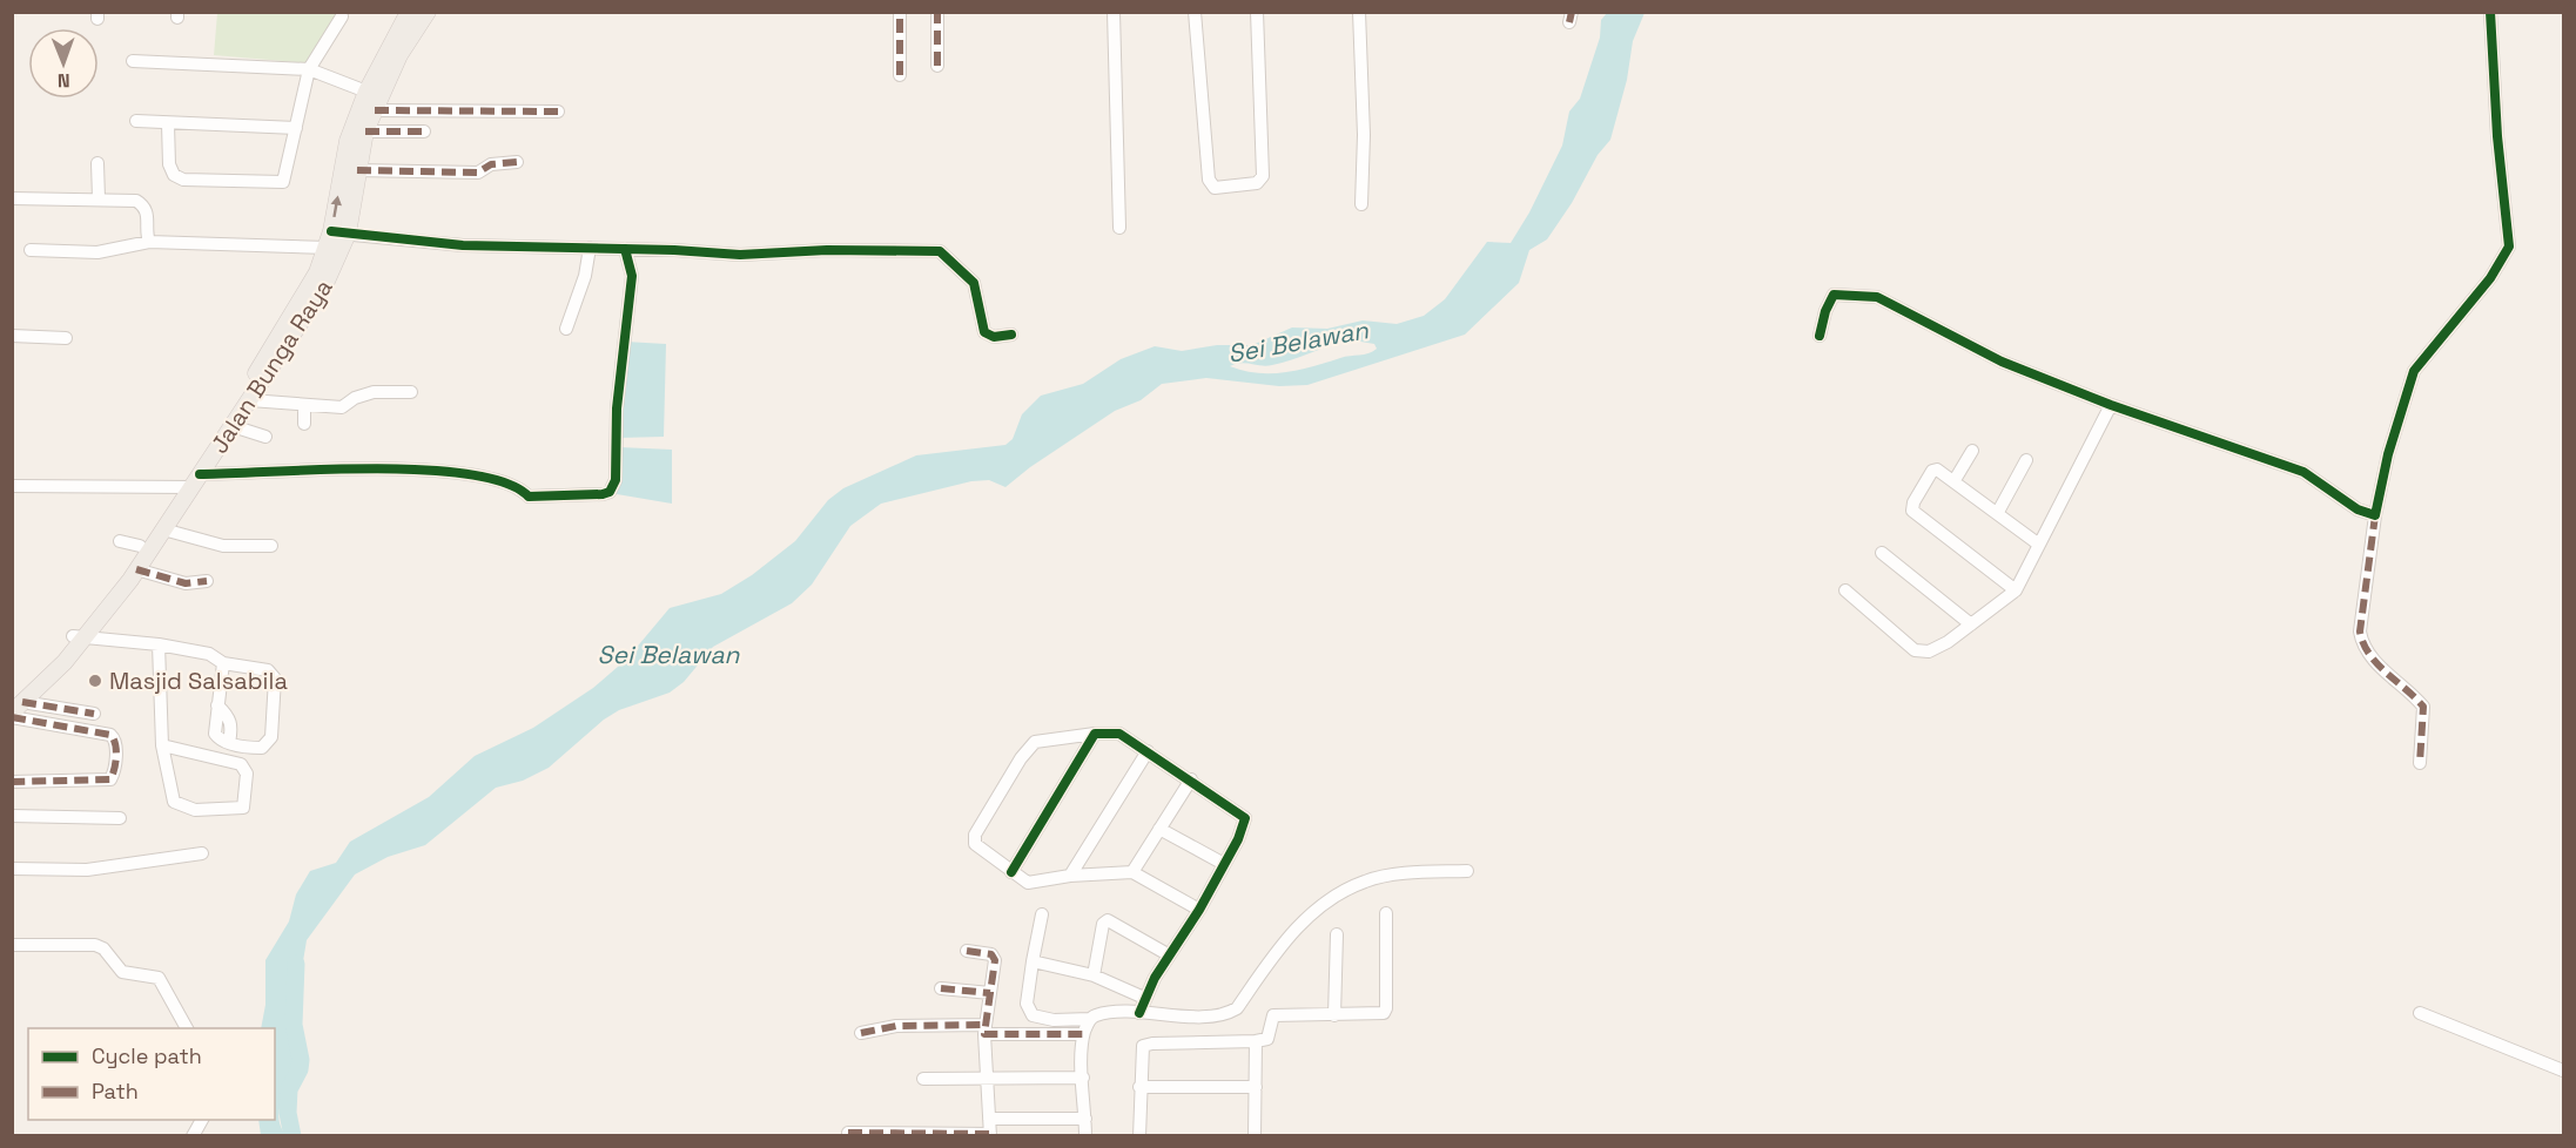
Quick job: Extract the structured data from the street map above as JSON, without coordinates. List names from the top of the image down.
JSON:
{
  "streets": {
    "main road": ["Jalan Bunga Raya"]
  },
  "water": ["Sei Belawan"],
  "places": ["Masjid Salsabila"],
  "legend": ["Cycle path", "Path"],
  "north": "bottom"
}
